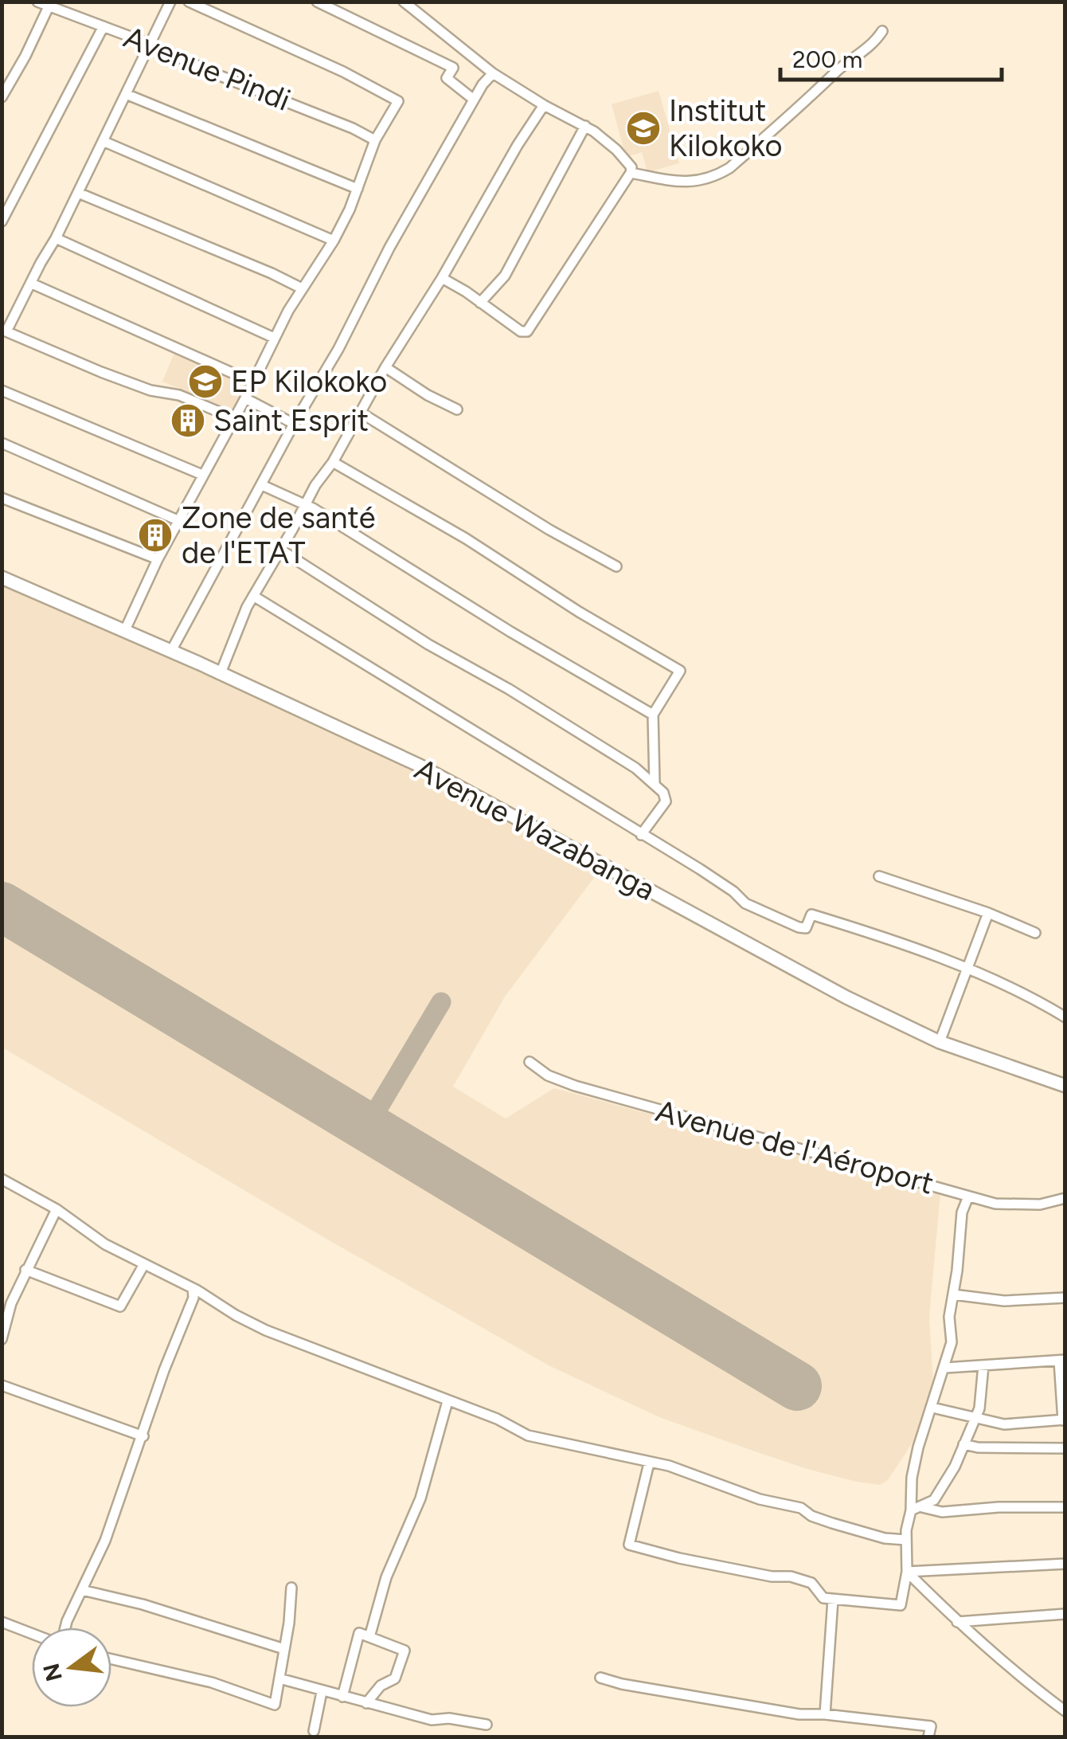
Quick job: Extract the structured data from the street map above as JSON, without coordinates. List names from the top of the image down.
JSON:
{
  "streets": {
    "main road": ["Avenue Wazabanga"],
    "street": ["Avenue Pindi", "Avenue de l'Aéroport"]
  },
  "places": {
    "school or university": ["Institut Kilokoko", "EP Kilokoko"],
    "building": ["Saint Esprit", "Zone de santé de l'ETAT"]
  },
  "scale_bar": "200 m",
  "north": "left"
}
